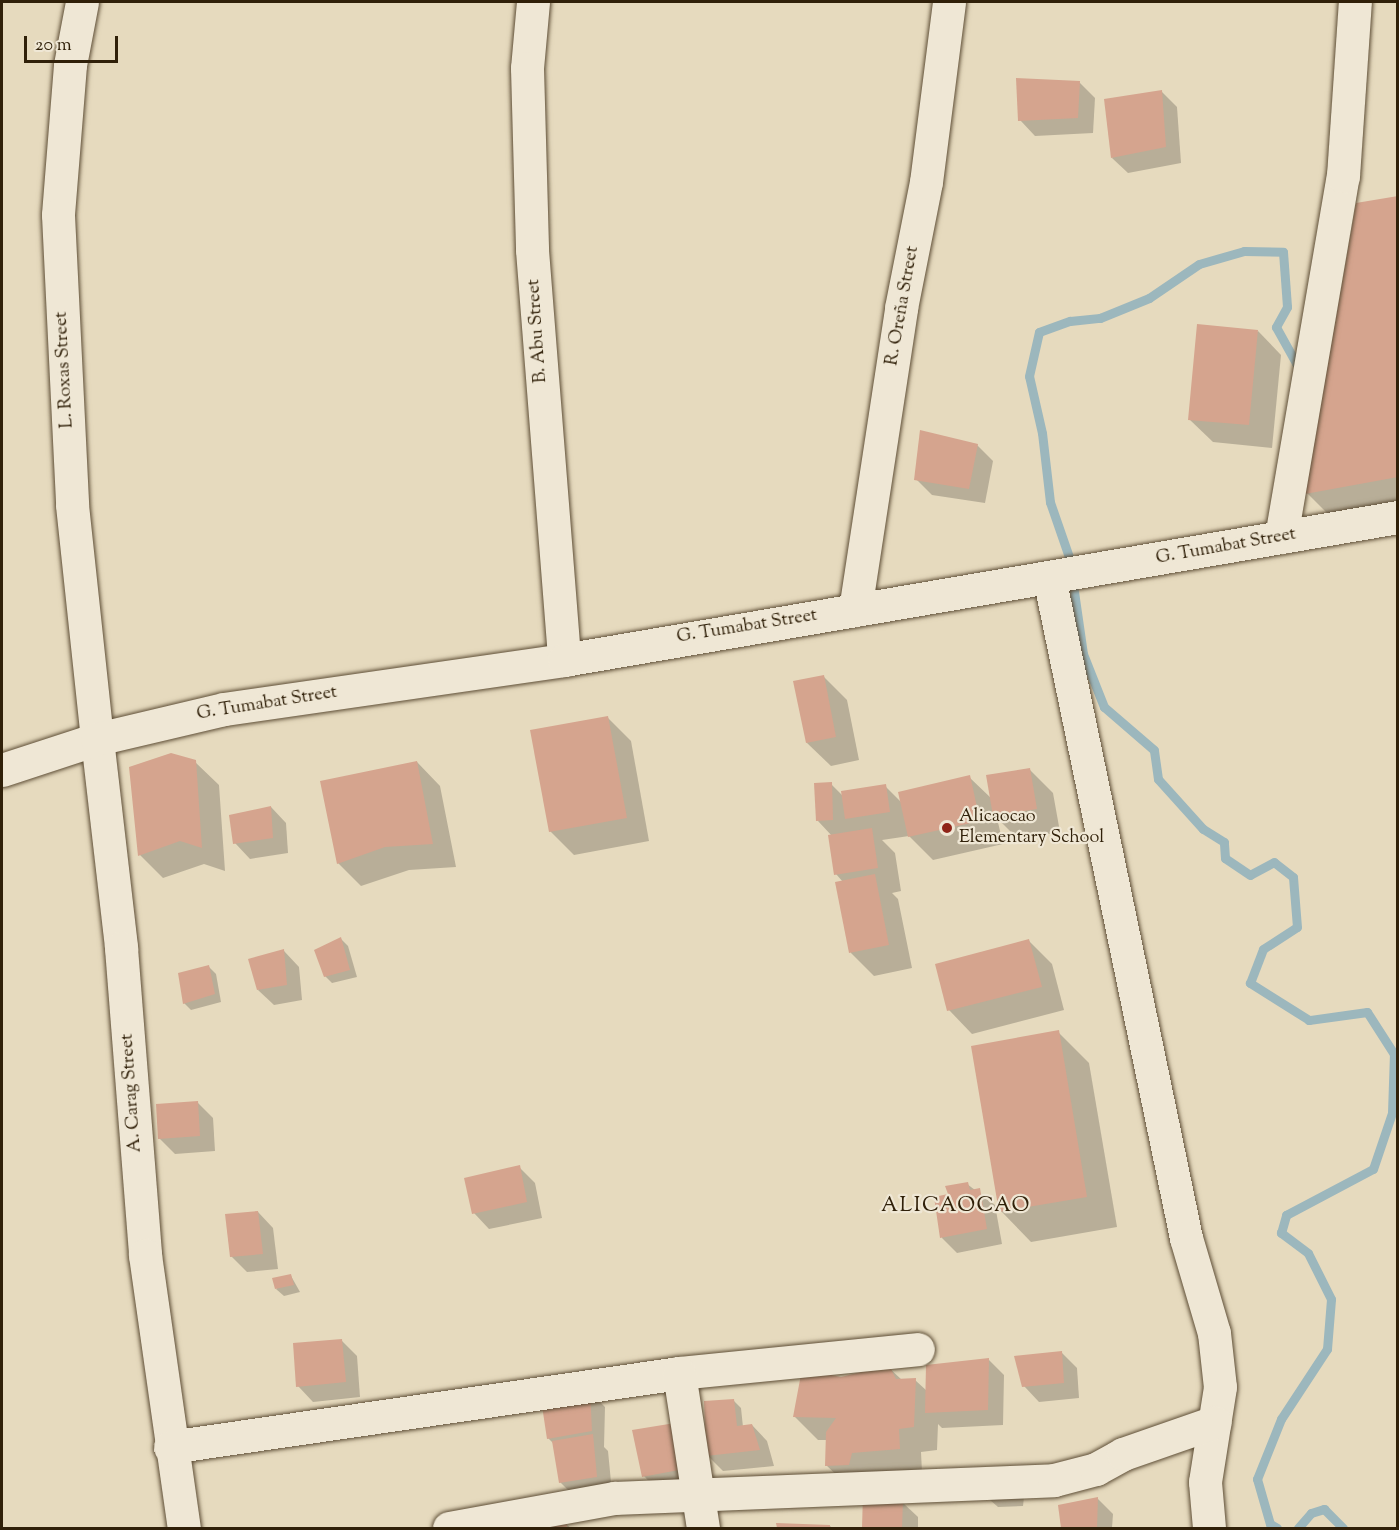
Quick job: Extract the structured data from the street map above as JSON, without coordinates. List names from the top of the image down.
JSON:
{
  "streets": {
    "street": [
      "R. Oreña Street",
      "B. Abu Street",
      "L. Roxas Street",
      "G. Tumabat Street",
      "A. Carag Street"
    ]
  },
  "crossings": [
    ["R. Oreña Street", "G. Tumabat Street"],
    ["B. Abu Street", "G. Tumabat Street"],
    ["L. Roxas Street", "G. Tumabat Street"],
    ["L. Roxas Street", "A. Carag Street"],
    ["G. Tumabat Street", "A. Carag Street"]
  ],
  "districts": ["ALICAOCAO"],
  "places": ["Alicaocao Elementary School"],
  "scale_bar": "20 m"
}
